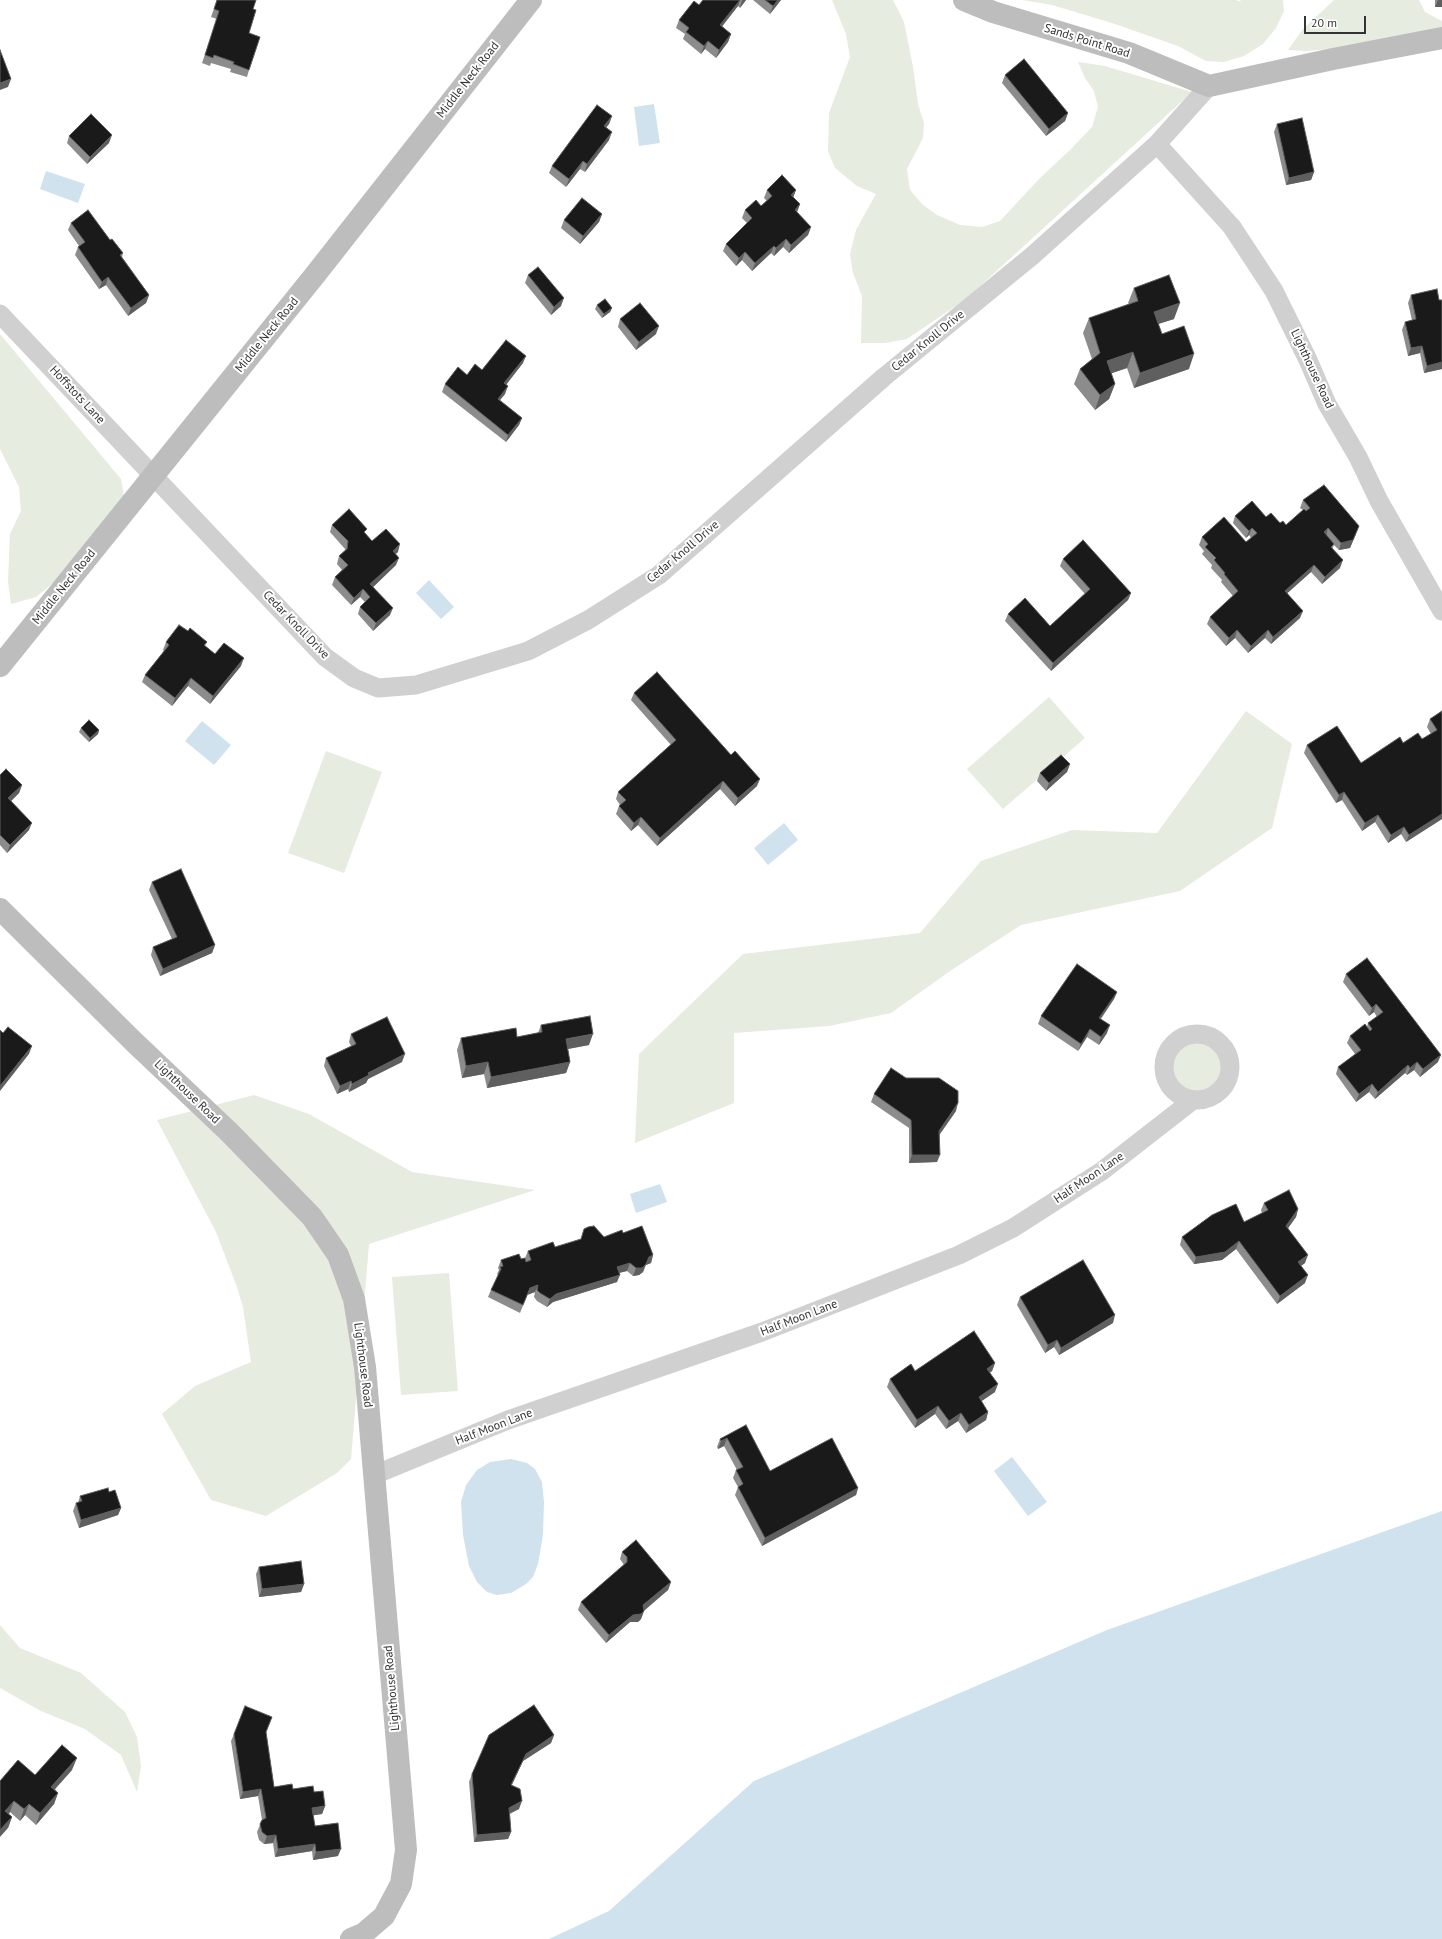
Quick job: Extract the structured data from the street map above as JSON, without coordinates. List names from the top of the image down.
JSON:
{
  "streets": {
    "street": [
      "Sands Point Road",
      "Middle Neck Road",
      "Cedar Knoll Drive",
      "Lighthouse Road",
      "Hoffstots Lane",
      "Half Moon Lane"
    ]
  },
  "crossings": [
    ["Middle Neck Road", "Cedar Knoll Drive"],
    ["Middle Neck Road", "Hoffstots Lane"],
    ["Cedar Knoll Drive", "Lighthouse Road"],
    ["Cedar Knoll Drive", "Hoffstots Lane"],
    ["Lighthouse Road", "Half Moon Lane"]
  ],
  "scale_bar": "20 m"
}
